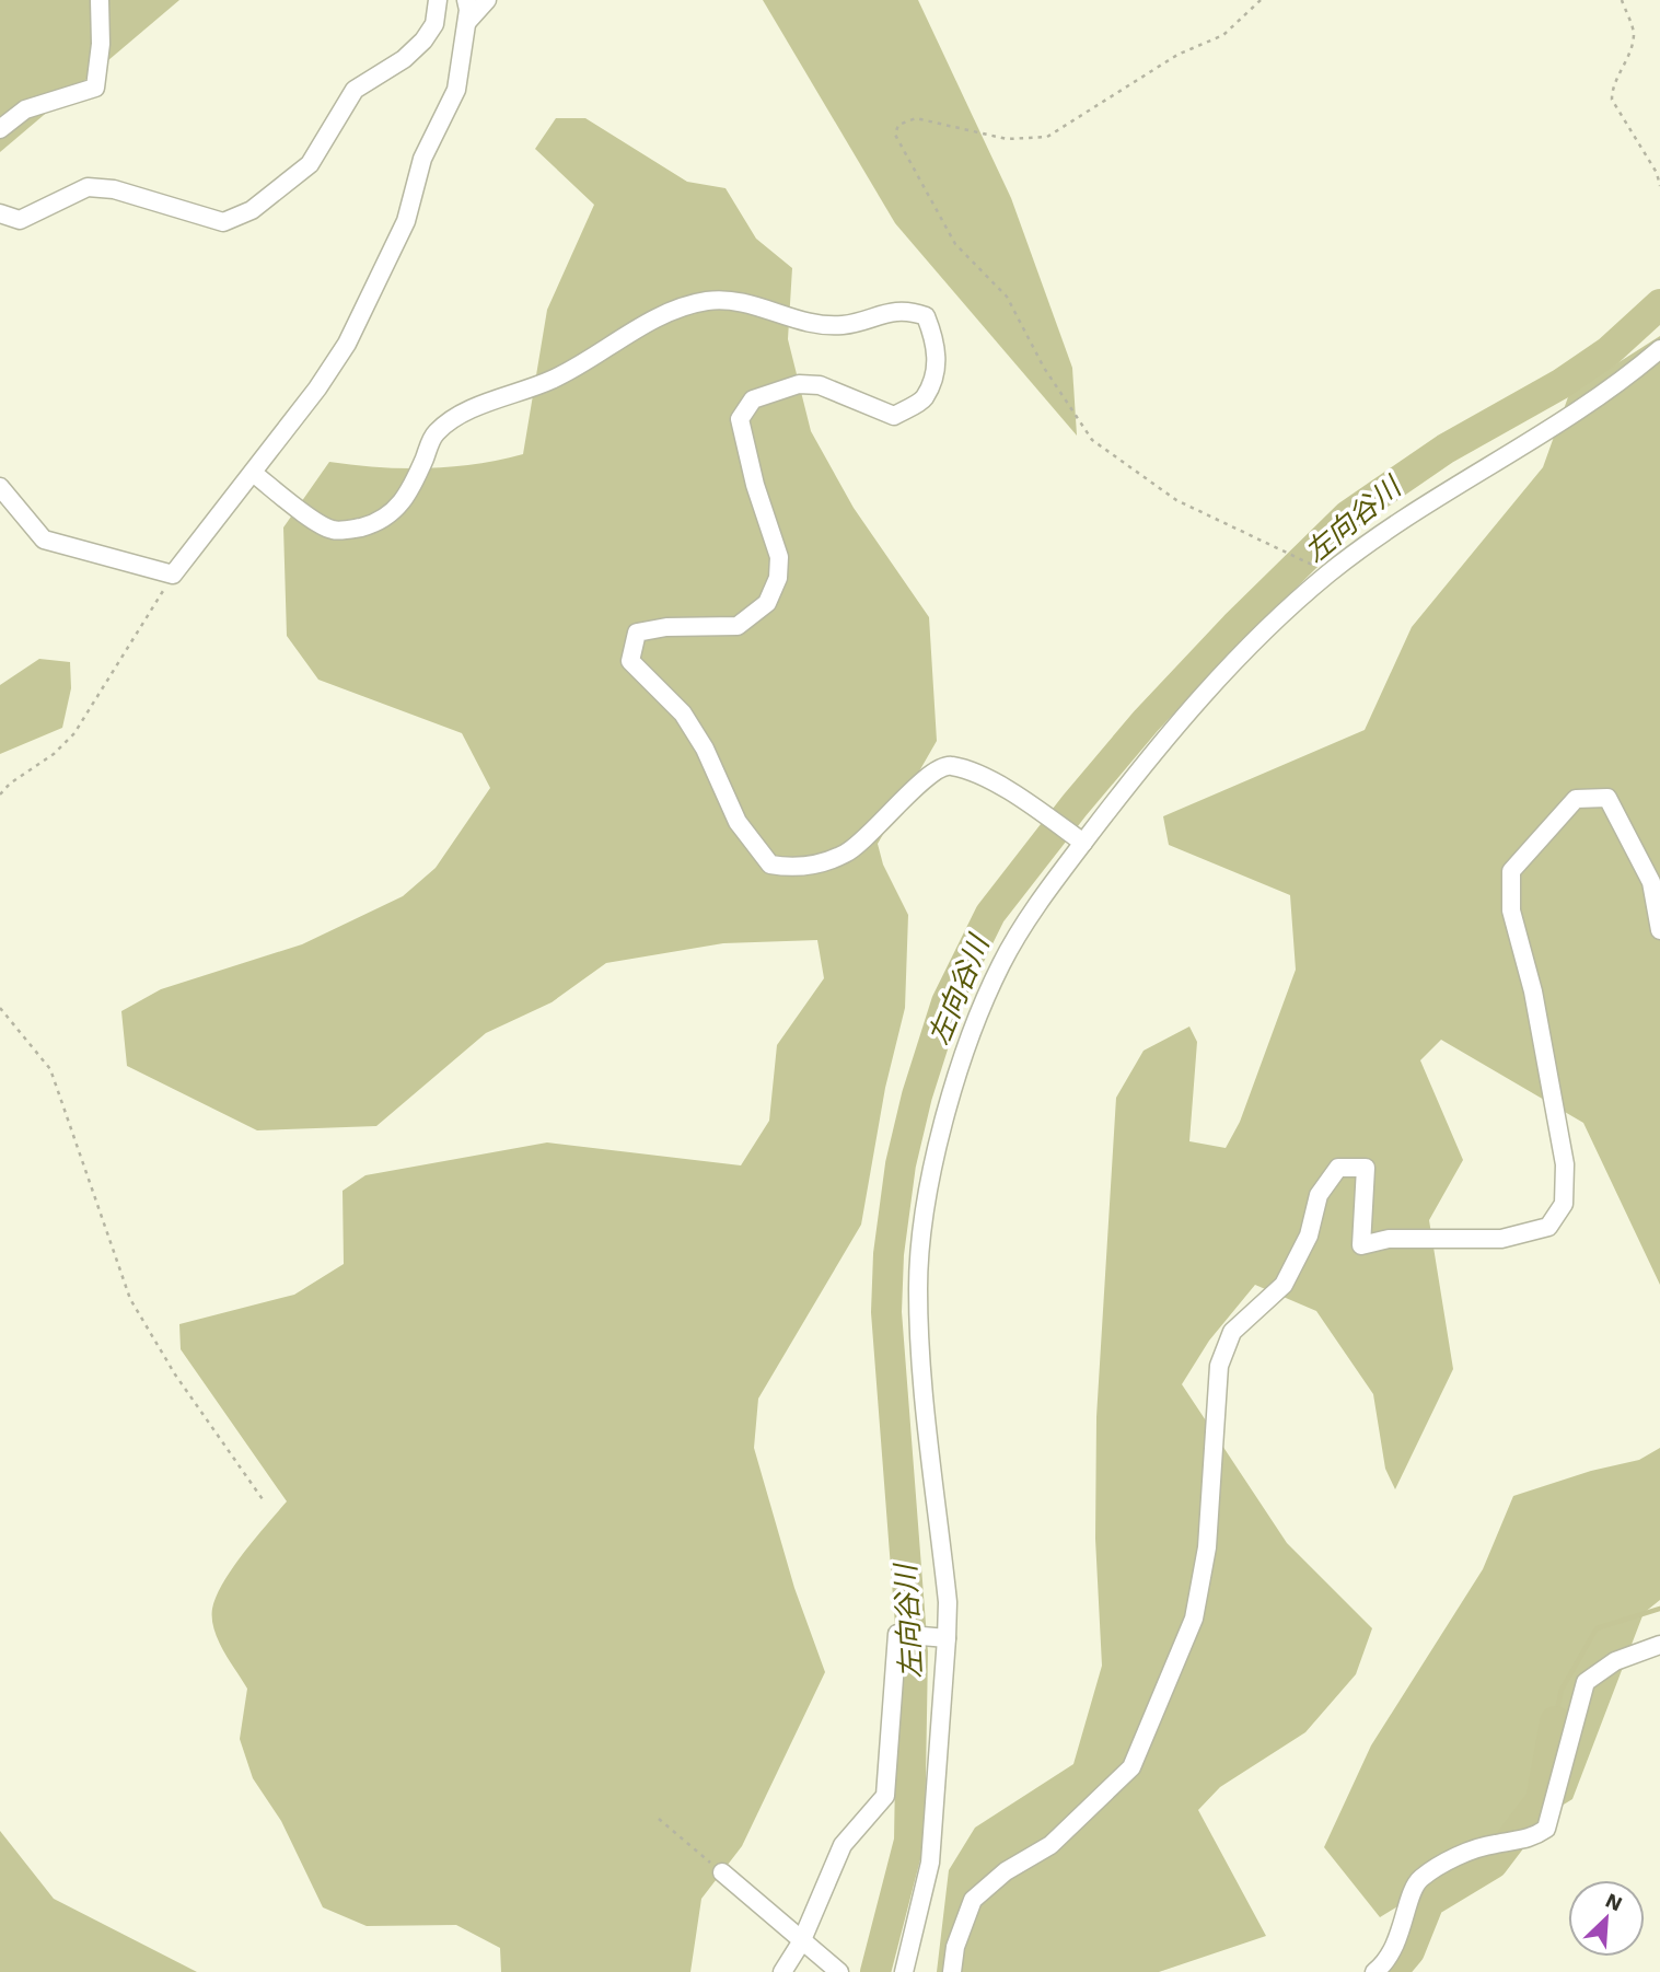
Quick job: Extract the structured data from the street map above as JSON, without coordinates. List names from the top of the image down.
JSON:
{
  "water": ["左向谷川"],
  "north": "top right"
}
